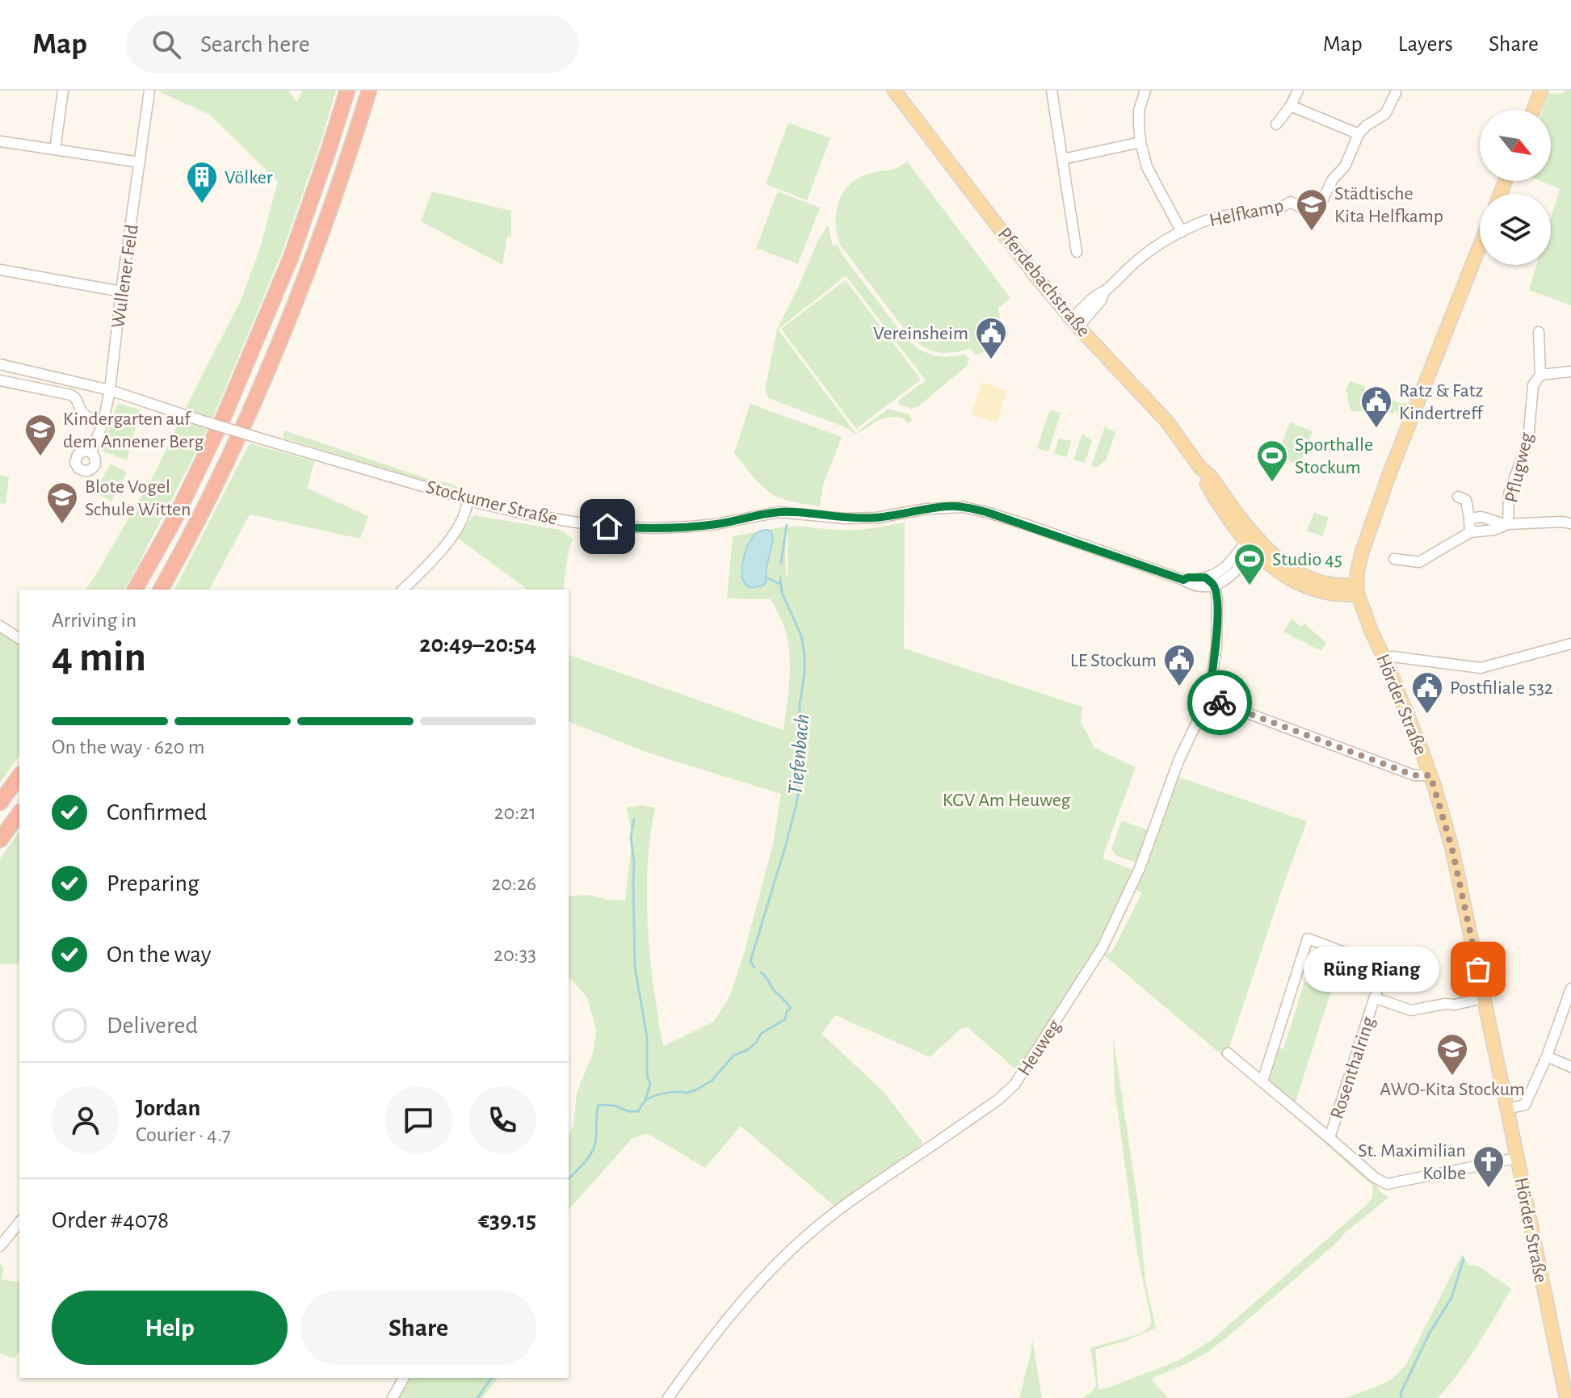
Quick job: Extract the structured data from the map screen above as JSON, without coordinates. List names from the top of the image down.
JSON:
{
  "streets": {
    "main road": ["Pferdebachstraße", "Hörder Straße"],
    "street": [
      "Helfkamp",
      "Wullener Feld",
      "Pflugweg",
      "Stockumer Straße",
      "Heuweg",
      "Rosenthalring"
    ]
  },
  "crossings": [
    ["Helfkamp", "Pferdebachstraße"],
    ["Wullener Feld", "Stockumer Straße"],
    ["Pferdebachstraße", "Stockumer Straße"],
    ["Pferdebachstraße", "Hörder Straße"],
    ["Stockumer Straße", "Heuweg"],
    ["Hörder Straße", "Rosenthalring"]
  ],
  "water": ["Tiefenbach"],
  "parks": ["KGV Am Heuweg"],
  "places": {
    "building": ["Völker"],
    "school or university": [
      "Städtische Kita Helfkamp",
      "Kindergarten auf dem Annener Berg",
      "Blote Vogel Schule Witten",
      "AWO-Kita Stockum"
    ],
    "public building": [
      "Vereinsheim",
      "Ratz & Fatz Kindertreff",
      "LE Stockum",
      "Postfiliale 532"
    ],
    "sports": ["Sporthalle Stockum", "Studio 45"],
    "other": ["Rüng Riang"],
    "church": ["St. Maximilian Kolbe"]
  },
  "north": "bottom right",
  "page": {
    "header": "Map",
    "search": "Search here",
    "nav": ["Map", "Layers", "Share"],
    "heading": ["4 min", "Arriving in", "20:49–20:54"],
    "panel": [
      "Jordan",
      "Courier · 4.7",
      "Order #4078",
      "€39.15"
    ],
    "bar": "On the way · 620 m",
    "list": [
      ["Confirmed", "20:21"],
      ["Preparing", "20:26"],
      ["On the way", "20:33"],
      "Delivered"
    ],
    "bubble": "Rüng Riang",
    "buttons": ["Help", "Share"]
  }
}
